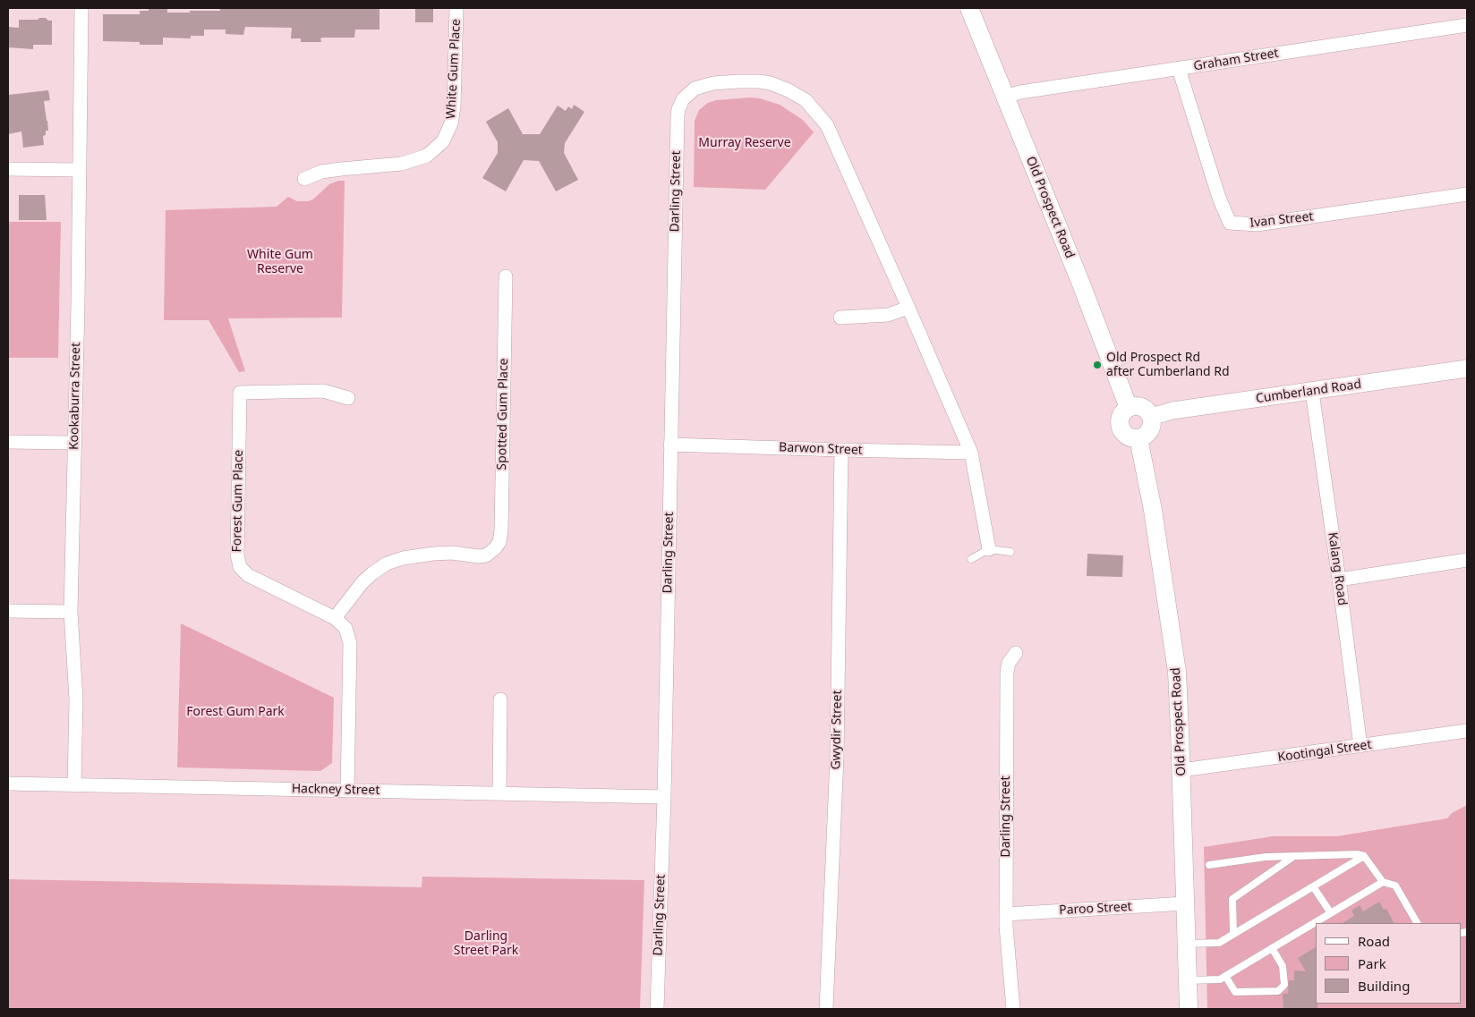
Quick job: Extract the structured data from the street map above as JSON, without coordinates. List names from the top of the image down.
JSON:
{
  "streets": {
    "main road": ["Old Prospect Road"],
    "street": [
      "Graham Street",
      "White Gum Place",
      "Darling Street",
      "Ivan Street",
      "Cumberland Road",
      "Kookaburra Street",
      "Spotted Gum Place",
      "Barwon Street",
      "Forest Gum Place",
      "Kalang Road",
      "Gwydir Street",
      "Kootingal Street",
      "Hackney Street",
      "Paroo Street"
    ]
  },
  "crossings": [
    ["Graham Street", "Old Prospect Road"],
    ["Graham Street", "Ivan Street"],
    ["Darling Street", "Barwon Street"],
    ["Darling Street", "Hackney Street"],
    ["Darling Street", "Paroo Street"],
    ["Old Prospect Road", "Cumberland Road"],
    ["Old Prospect Road", "Kootingal Street"],
    ["Old Prospect Road", "Paroo Street"],
    ["Cumberland Road", "Kalang Road"],
    ["Kookaburra Street", "Hackney Street"],
    ["Spotted Gum Place", "Forest Gum Place"],
    ["Barwon Street", "Gwydir Street"],
    ["Forest Gum Place", "Hackney Street"],
    ["Kalang Road", "Kootingal Street"]
  ],
  "parks": [
    "Murray Reserve",
    "White Gum Reserve",
    "Forest Gum Park",
    "Darling Street Park"
  ],
  "places": ["Old Prospect Rd after Cumberland Rd"],
  "legend": ["Road", "Park", "Building"]
}
